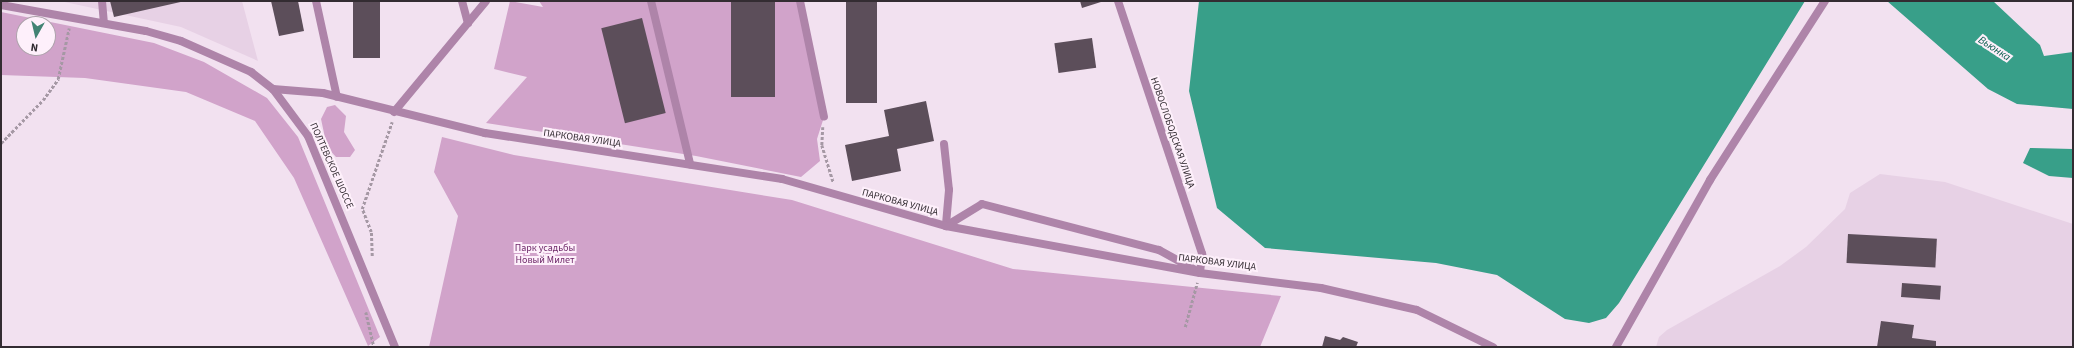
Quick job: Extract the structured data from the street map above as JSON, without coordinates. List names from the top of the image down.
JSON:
{
  "streets": {
    "street": ["НОВОСЛОБОДСКАЯ УЛИЦА", "ПАРКОВАЯ УЛИЦА", "ПОЛТЕВСКОЕ ШОССЕ"]
  },
  "crossings": [
    ["НОВОСЛОБОДСКАЯ УЛИЦА", "ПАРКОВАЯ УЛИЦА"],
    ["ПАРКОВАЯ УЛИЦА", "ПОЛТЕВСКОЕ ШОССЕ"]
  ],
  "water": ["Вьюнка"],
  "parks": ["Парк усадьбы Новый Милет"],
  "north": "bottom"
}
